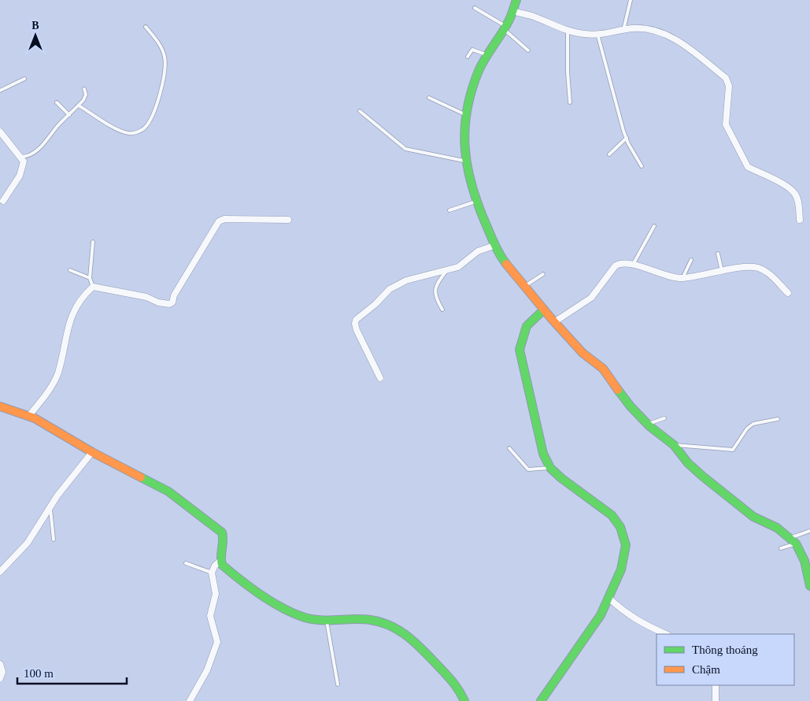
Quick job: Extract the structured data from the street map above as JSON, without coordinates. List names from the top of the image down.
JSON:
{
  "legend": ["Thông thoáng", "Chậm"],
  "scale_bar": "100 m",
  "north": "top"
}
